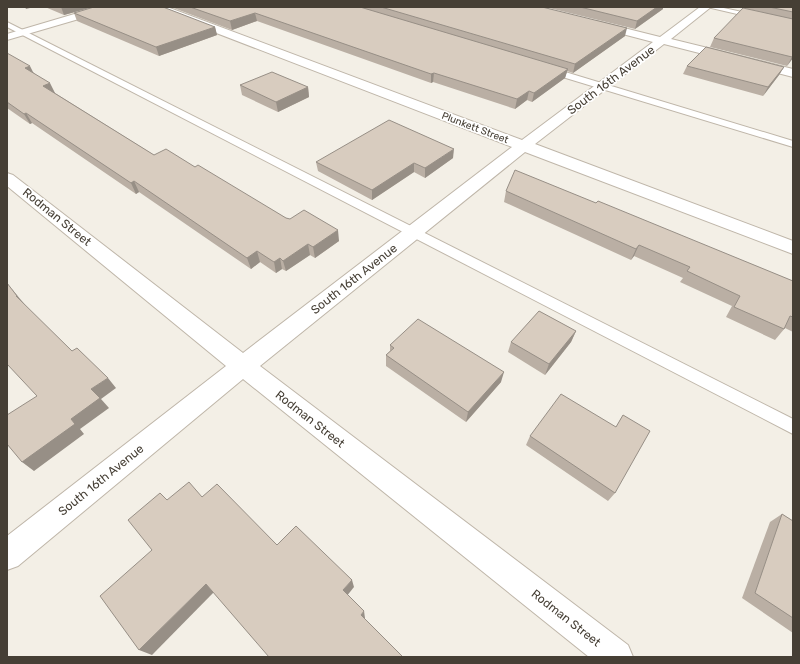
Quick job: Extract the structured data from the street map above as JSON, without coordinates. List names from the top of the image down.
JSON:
{
  "streets": {
    "street": ["South 16th Avenue", "Plunkett Street", "Rodman Street"]
  },
  "crossings": [
    ["South 16th Avenue", "Plunkett Street"],
    ["South 16th Avenue", "Rodman Street"]
  ]
}
